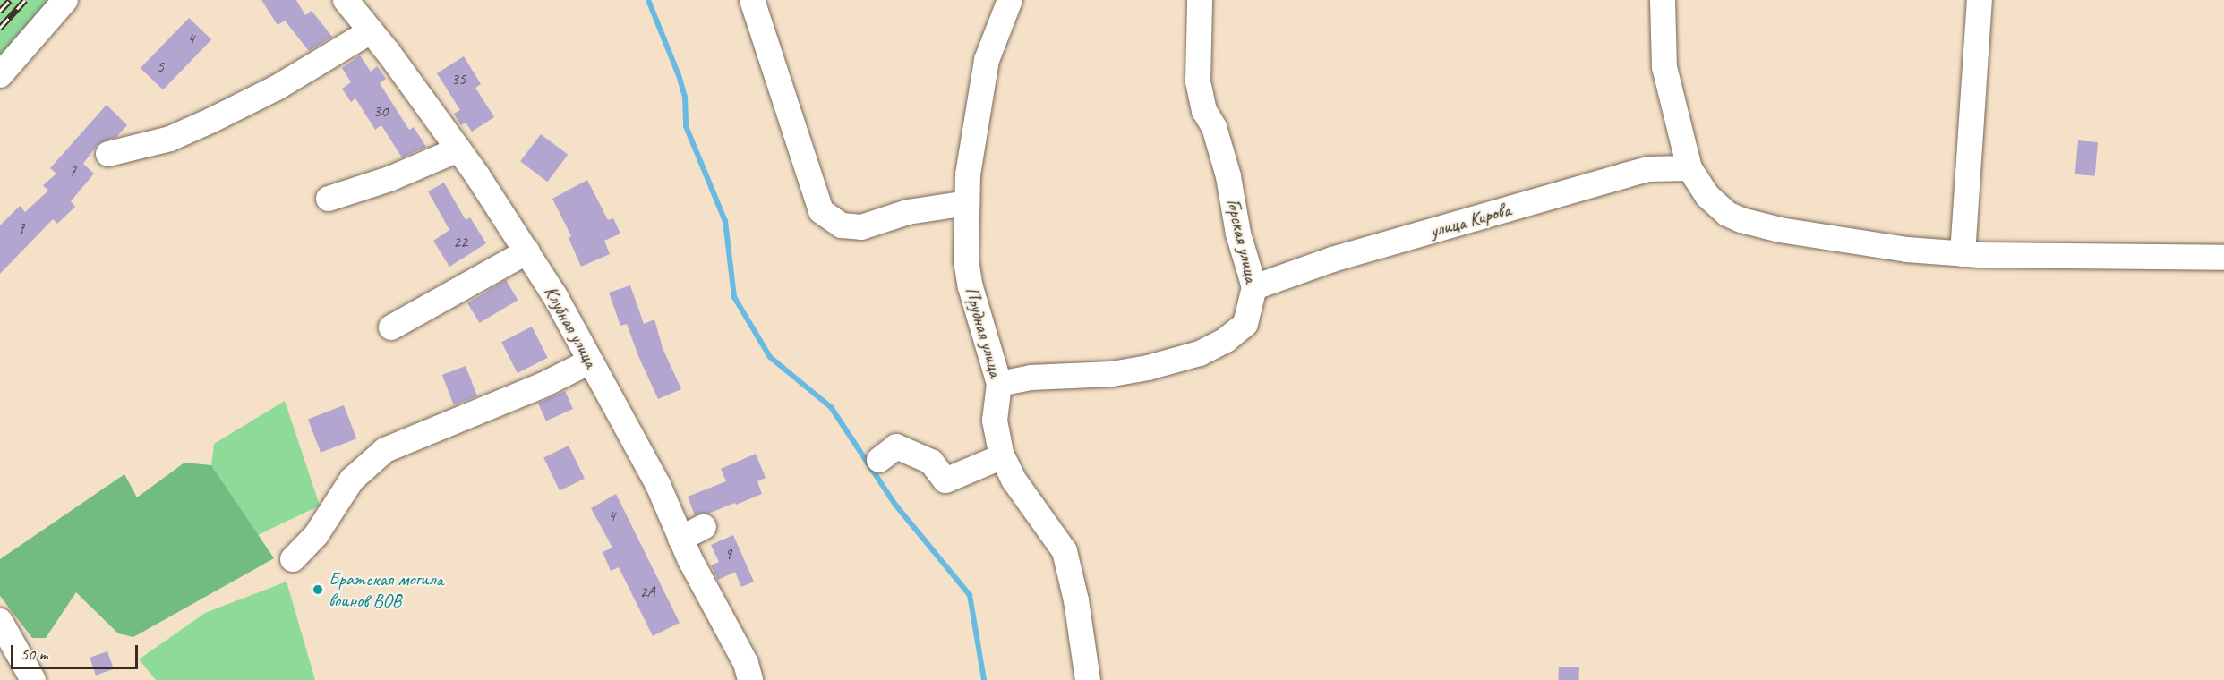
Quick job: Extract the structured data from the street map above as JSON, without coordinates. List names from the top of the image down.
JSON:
{
  "streets": {
    "street": [
      "улица Кирова",
      "Горская улица",
      "Клубная улица",
      "Прудная улица"
    ]
  },
  "crossings": [
    ["улица Кирова", "Горская улица"],
    ["Горская улица", "Прудная улица"]
  ],
  "places": ["Братская могила воинов ВОВ"],
  "house_numbers": [
    "4",
    "5",
    "35",
    "30",
    "7",
    "9",
    "22",
    "4",
    "9",
    "2А"
  ],
  "scale_bar": "50 m"
}
